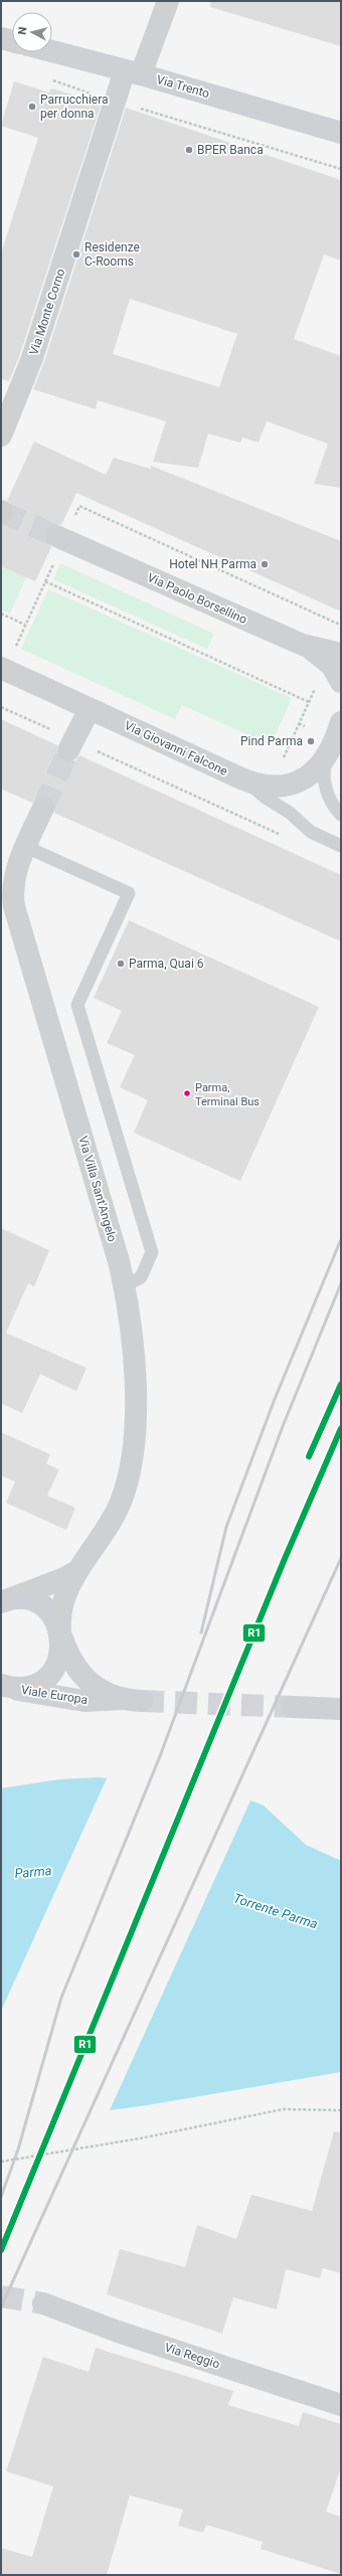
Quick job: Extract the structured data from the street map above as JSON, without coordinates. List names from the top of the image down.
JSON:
{
  "streets": {
    "main road": ["Via Trento", "Viale Europa"],
    "street": [
      "Via Monte Corno",
      "Via Paolo Borsellino",
      "Via Giovanni Falcone",
      "Via Villa Sant'Angelo",
      "Via Reggio"
    ]
  },
  "crossings": [
    ["Via Trento", "Via Monte Corno"],
    ["Via Villa Sant'Angelo", "Viale Europa"]
  ],
  "water": ["Parma", "Torrente Parma"],
  "places": [
    "Parrucchiera per donna",
    "BPER Banca",
    "Residenze C-Rooms",
    "Hotel NH Parma",
    "Pind Parma",
    "Parma, Quai 6",
    "Parma, Terminal Bus"
  ],
  "lines": ["transit line R1"],
  "north": "left"
}
